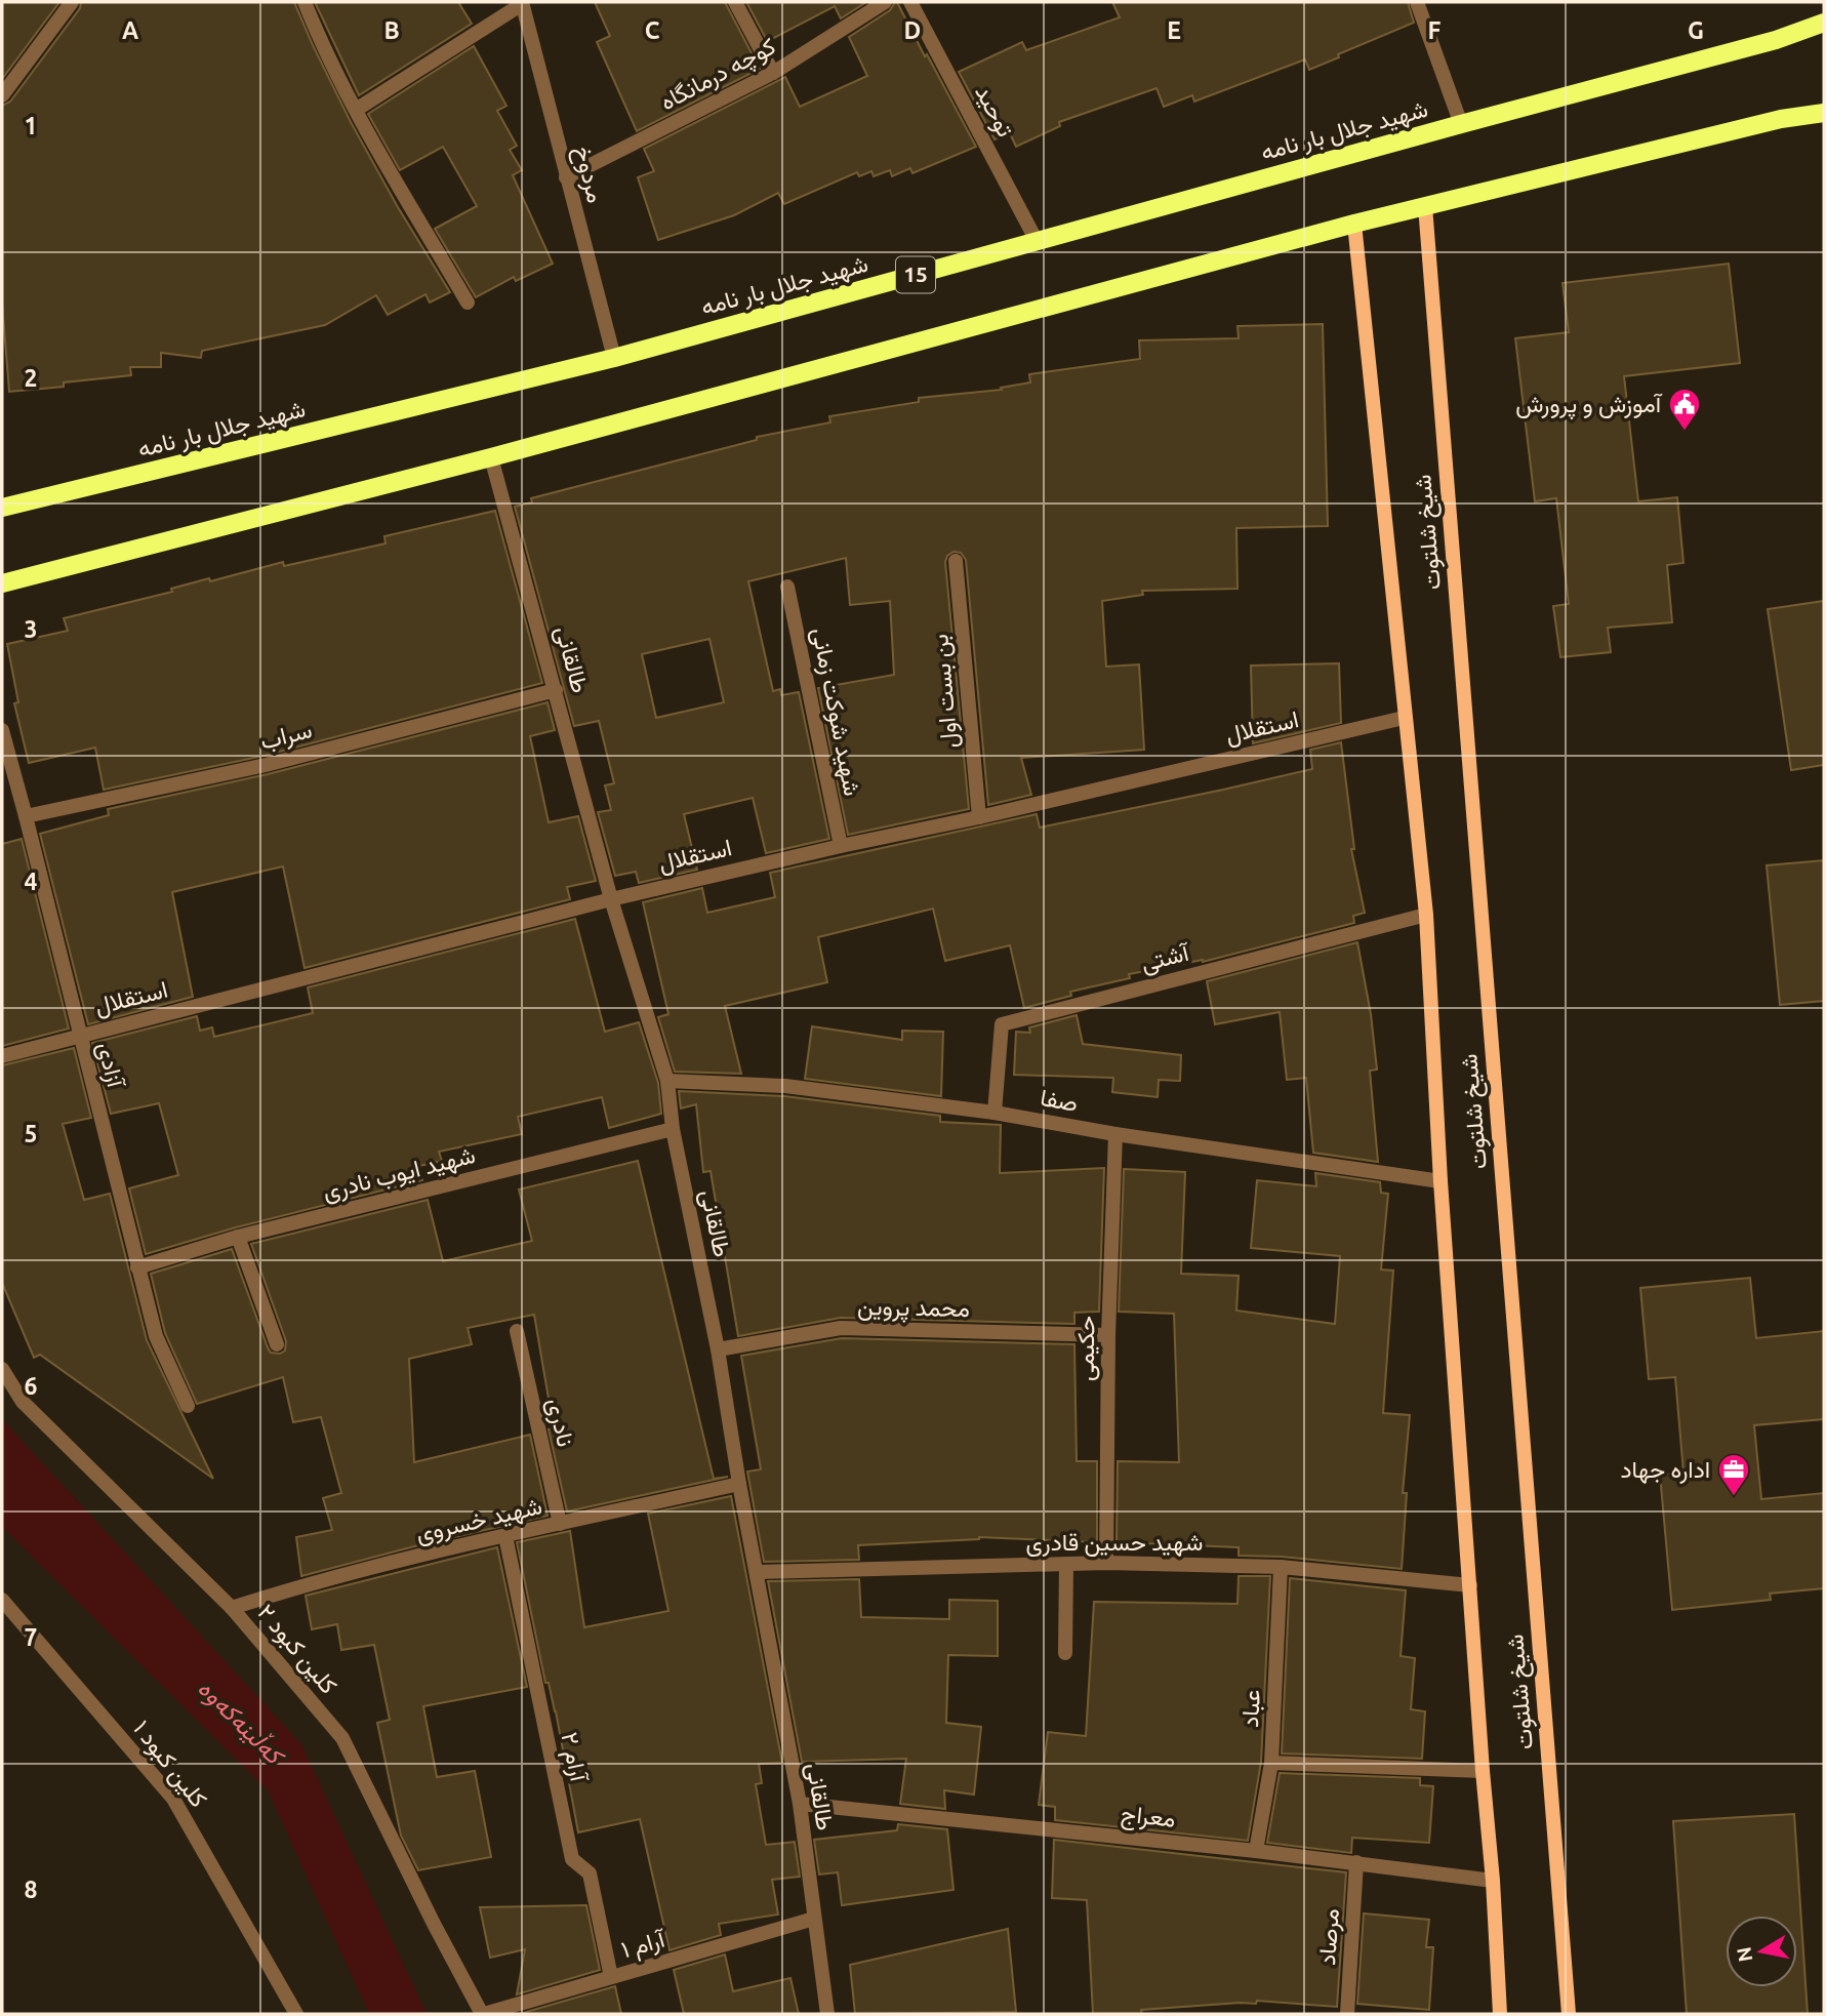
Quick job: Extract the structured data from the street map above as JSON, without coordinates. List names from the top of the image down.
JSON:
{
  "streets": {
    "main road": ["شهید جلال بار نامه", "15", "شیخ شلتوت"],
    "street": [
      "کوچه درمانگاه",
      "توحید",
      "مردوخ",
      "طالقانی",
      "بن بست اول",
      "شهید شوکت زمانی",
      "استقلال",
      "سراب",
      "آشتی",
      "آزادی",
      "صفا",
      "شهید ایوب نادری",
      "محمد پروین",
      "حکیمی",
      "نادری",
      "شهید خسروی",
      "شهید حسین قادری",
      "کلین کبود ۲",
      "عباد",
      "آرام ۲",
      "کلین کبود ۱",
      "معراج",
      "مرصاد",
      "آرام ۱"
    ]
  },
  "crossings": [
    ["کوچه درمانگاه", "مردوخ"],
    ["توحید", "شهید جلال بار نامه"],
    ["شهید جلال بار نامه", "مردوخ"],
    ["شیخ شلتوت", "استقلال"],
    ["شیخ شلتوت", "آشتی"],
    ["شیخ شلتوت", "صفا"],
    ["شیخ شلتوت", "شهید حسین قادری"],
    ["شیخ شلتوت", "معراج"],
    ["طالقانی", "استقلال"],
    ["طالقانی", "سراب"],
    ["طالقانی", "صفا"],
    ["طالقانی", "شهید ایوب نادری"],
    ["طالقانی", "محمد پروین"],
    ["طالقانی", "شهید خسروی"],
    ["طالقانی", "شهید حسین قادری"],
    ["طالقانی", "معراج"],
    ["طالقانی", "آرام ۱"],
    ["بن بست اول", "استقلال"],
    ["شهید شوکت زمانی", "استقلال"],
    ["استقلال", "آزادی"],
    ["سراب", "آزادی"],
    ["آشتی", "صفا"],
    ["آزادی", "شهید ایوب نادری"],
    ["صفا", "حکیمی"],
    ["محمد پروین", "حکیمی"],
    ["حکیمی", "شهید حسین قادری"],
    ["نادری", "شهید خسروی"],
    ["شهید خسروی", "کلین کبود ۲"],
    ["شهید خسروی", "آرام ۲"],
    ["شهید حسین قادری", "عباد"],
    ["کلین کبود ۲", "آرام ۱"],
    ["عباد", "معراج"],
    ["آرام ۲", "آرام ۱"],
    ["معراج", "مرصاد"]
  ],
  "water": ["کەڵینەکەوە"],
  "places": {
    "public building": ["آموزش و پرورش"],
    "office": ["اداره جهاد"]
  },
  "north": "left",
  "grid": {
    "columns": [
      "A",
      "B",
      "C",
      "D",
      "E",
      "F",
      "G"
    ],
    "rows": [
      "1",
      "2",
      "3",
      "4",
      "5",
      "6",
      "7",
      "8"
    ]
  }
}
